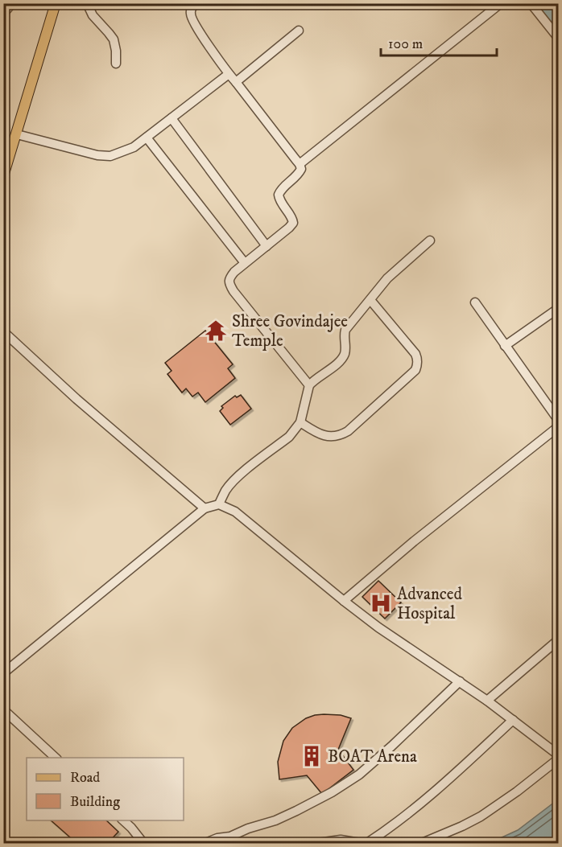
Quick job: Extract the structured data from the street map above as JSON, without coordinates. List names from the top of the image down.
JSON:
{
  "places": {
    "temple": ["Shree Govindajee Temple"],
    "hospital": ["Advanced Hospital"],
    "building": ["BOAT Arena"]
  },
  "legend": ["Road", "Building"],
  "scale_bar": "100 m"
}
